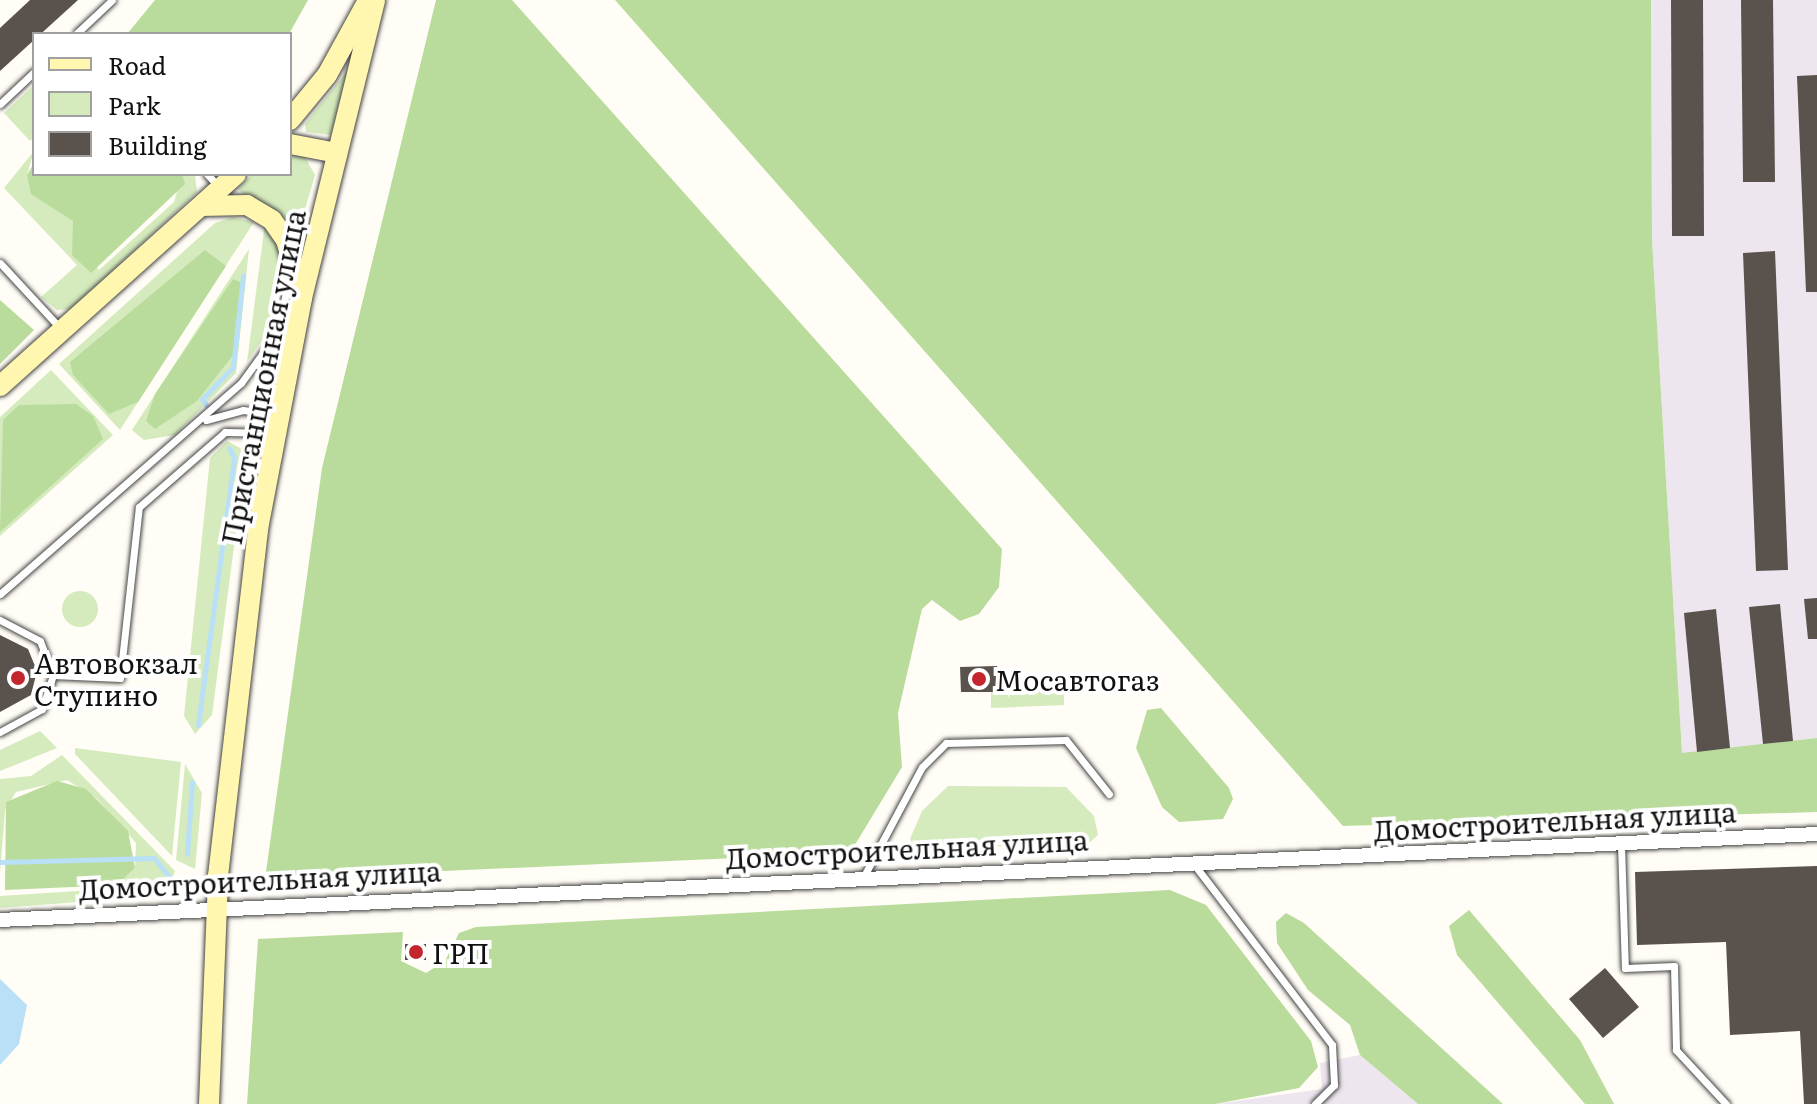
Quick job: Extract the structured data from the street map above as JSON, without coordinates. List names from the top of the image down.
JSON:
{
  "streets": {
    "main road": ["Пристанционная улица"],
    "street": ["Домостроительная улица"]
  },
  "crossings": [
    ["Пристанционная улица", "Домостроительная улица"]
  ],
  "places": ["Автовокзал Ступино", "Мосавтогаз", "ГРП"],
  "legend": ["Road", "Park", "Building"]
}
